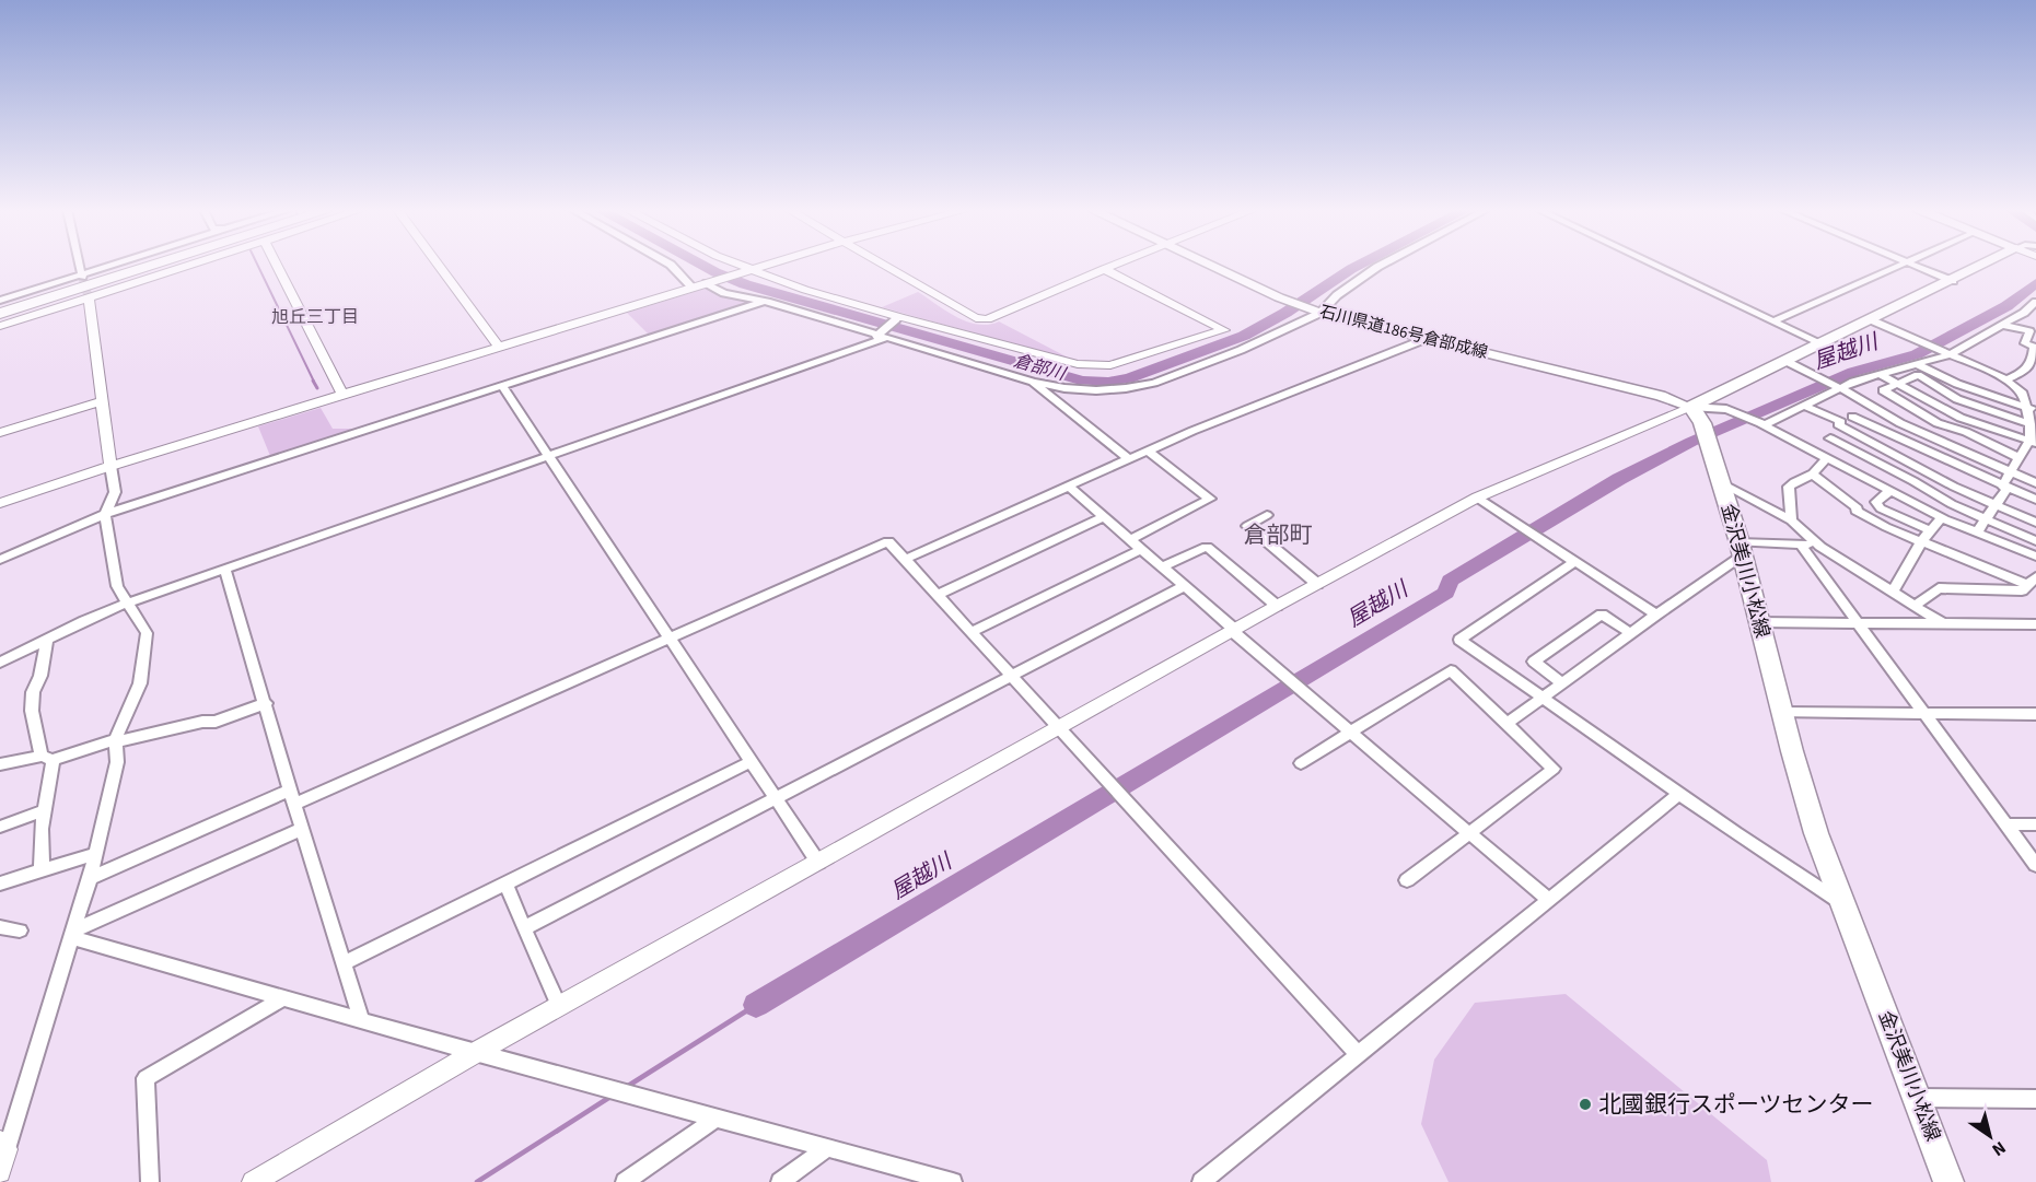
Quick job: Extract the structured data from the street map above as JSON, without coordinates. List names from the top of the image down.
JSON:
{
  "streets": {
    "main road": ["石川県道186号倉部成線", "金沢美川小松線"]
  },
  "crossings": [
    ["石川県道186号倉部成線", "金沢美川小松線"]
  ],
  "districts": ["旭丘三丁目", "倉部町"],
  "water": ["屋越川", "倉部川"],
  "places": ["北國銀行スポーツセンター"],
  "north": "bottom right"
}
